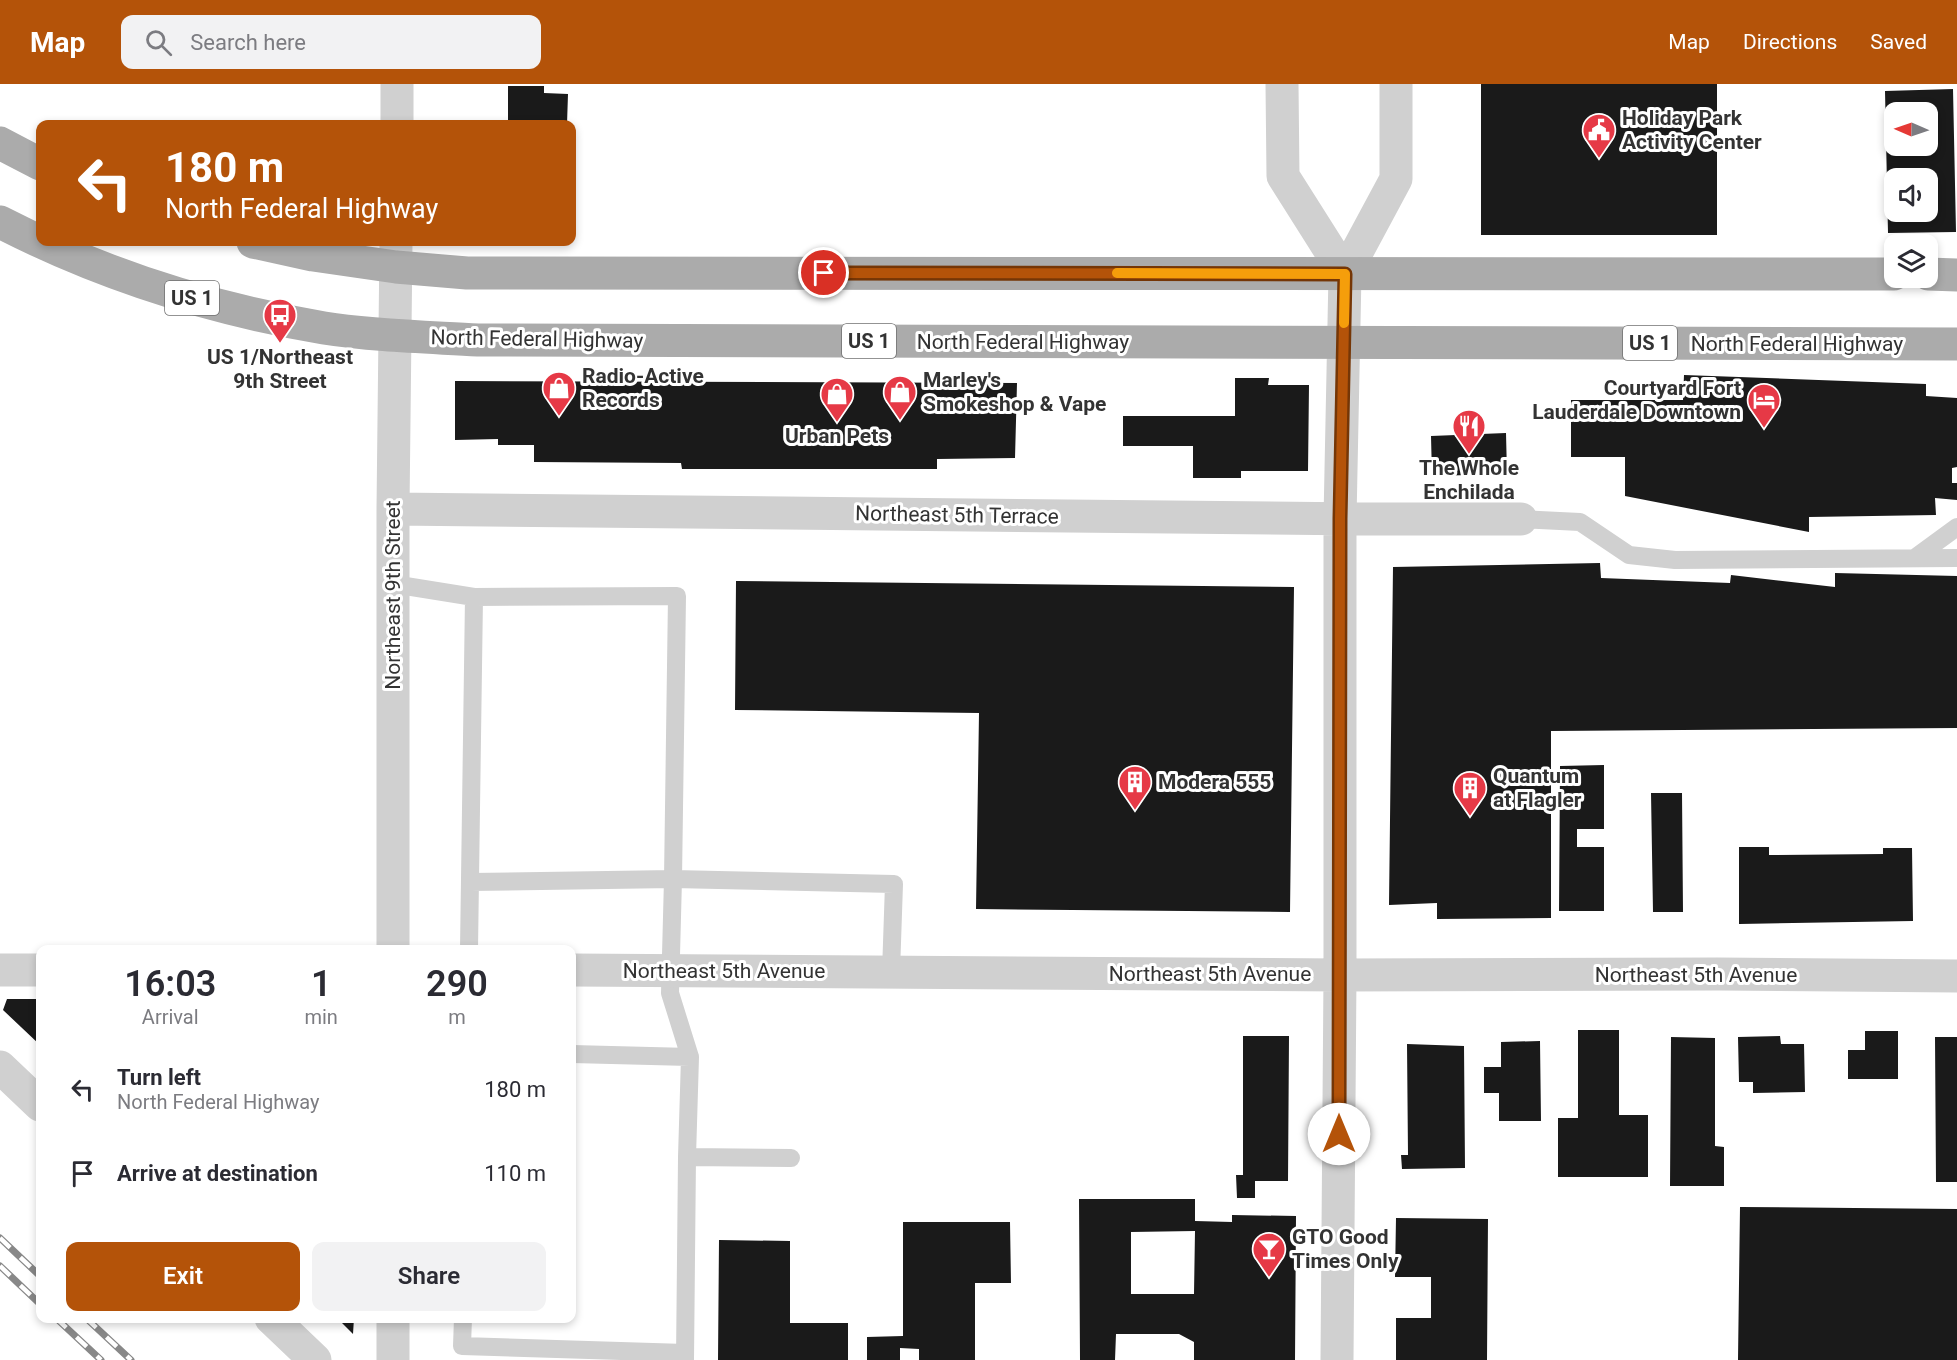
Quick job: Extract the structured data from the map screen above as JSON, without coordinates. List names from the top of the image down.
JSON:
{
  "streets": {
    "main road": ["US 1", "North Federal Highway"],
    "street": ["Northeast 5th Terrace", "Northeast 9th Street", "Northeast 5th Avenue"]
  },
  "crossings": [
    ["North Federal Highway", "Northeast 9th Street"],
    ["Northeast 5th Terrace", "Northeast 9th Street"]
  ],
  "places": {
    "public building": ["Holiday Park Activity Center"],
    "bus stop": ["US 1/Northeast 9th Street"],
    "shop": ["Radio-Active Records", "Marley's Smokeshop & Vape", "Urban Pets"],
    "hotel": ["Courtyard Fort Lauderdale Downtown"],
    "restaurant": ["The Whole Enchilada"],
    "building": ["Modera 555", "Quantum at Flagler"],
    "bar": ["GTO Good Times Only"]
  },
  "north": "left",
  "page": {
    "header": "Map",
    "search": "Search here",
    "nav": ["Map", "Directions", "Saved"],
    "turn": ["180 m", "North Federal Highway"],
    "eta": [
      "16:03",
      "Arrival",
      "1",
      "min",
      "290",
      "m"
    ],
    "list": [
      {
        "name": "Turn left",
        "note": "North Federal Highway",
        "value": "180 m"
      },
      {
        "name": "Arrive at destination",
        "value": "110 m"
      }
    ],
    "buttons": ["Exit", "Share"]
  }
}
